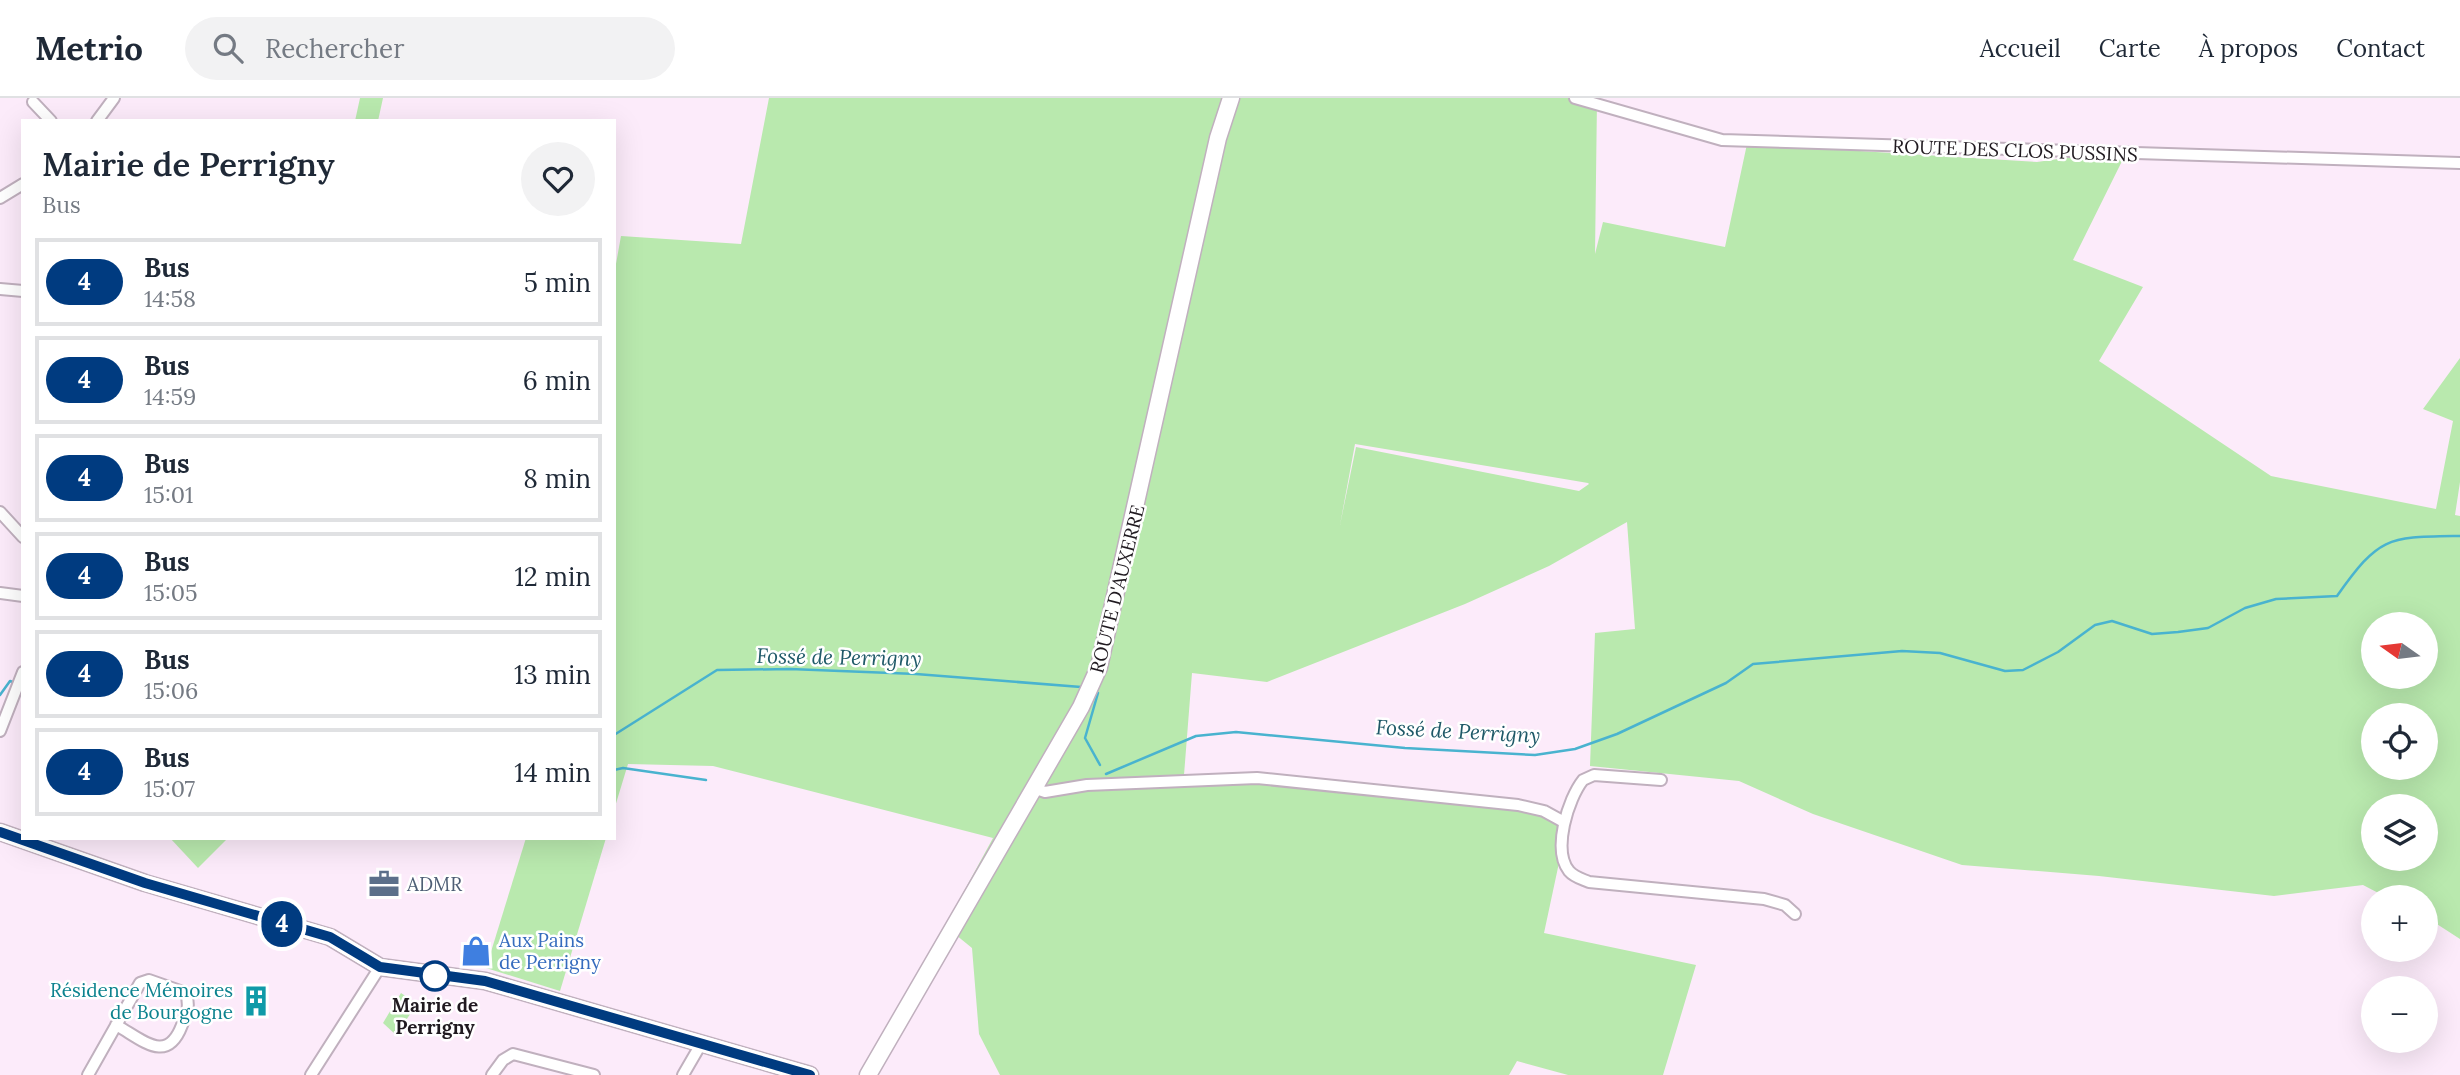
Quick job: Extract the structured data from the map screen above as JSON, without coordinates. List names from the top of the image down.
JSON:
{
  "streets": {
    "street": ["ROUTE DES CLOS PUSSINS", "ROUTE D'AUXERRE"]
  },
  "water": ["Fossé de Perrigny"],
  "places": {
    "office": ["ADMR"],
    "shop": ["Aux Pains de Perrigny"],
    "other": ["Mairie de Perrigny"],
    "building": ["Résidence Mémoires de Bourgogne"]
  },
  "lines": ["bus line 4"],
  "north": "left",
  "page": {
    "header": "Metrio",
    "search": "Rechercher",
    "nav": [
      "Accueil",
      "Carte",
      "À propos",
      "Contact"
    ],
    "on_map": "4",
    "heading": ["Mairie de Perrigny", "Bus"],
    "list": [
      {
        "mark": "4",
        "name": "Bus",
        "note": "14:58",
        "value": "5 min"
      },
      {
        "mark": "4",
        "name": "Bus",
        "note": "14:59",
        "value": "6 min"
      },
      {
        "mark": "4",
        "name": "Bus",
        "note": "15:01",
        "value": "8 min"
      },
      {
        "mark": "4",
        "name": "Bus",
        "note": "15:05",
        "value": "12 min"
      },
      {
        "mark": "4",
        "name": "Bus",
        "note": "15:06",
        "value": "13 min"
      },
      {
        "mark": "4",
        "name": "Bus",
        "note": "15:07",
        "value": "14 min"
      }
    ],
    "map_buttons": ["+", "−"]
  }
}
